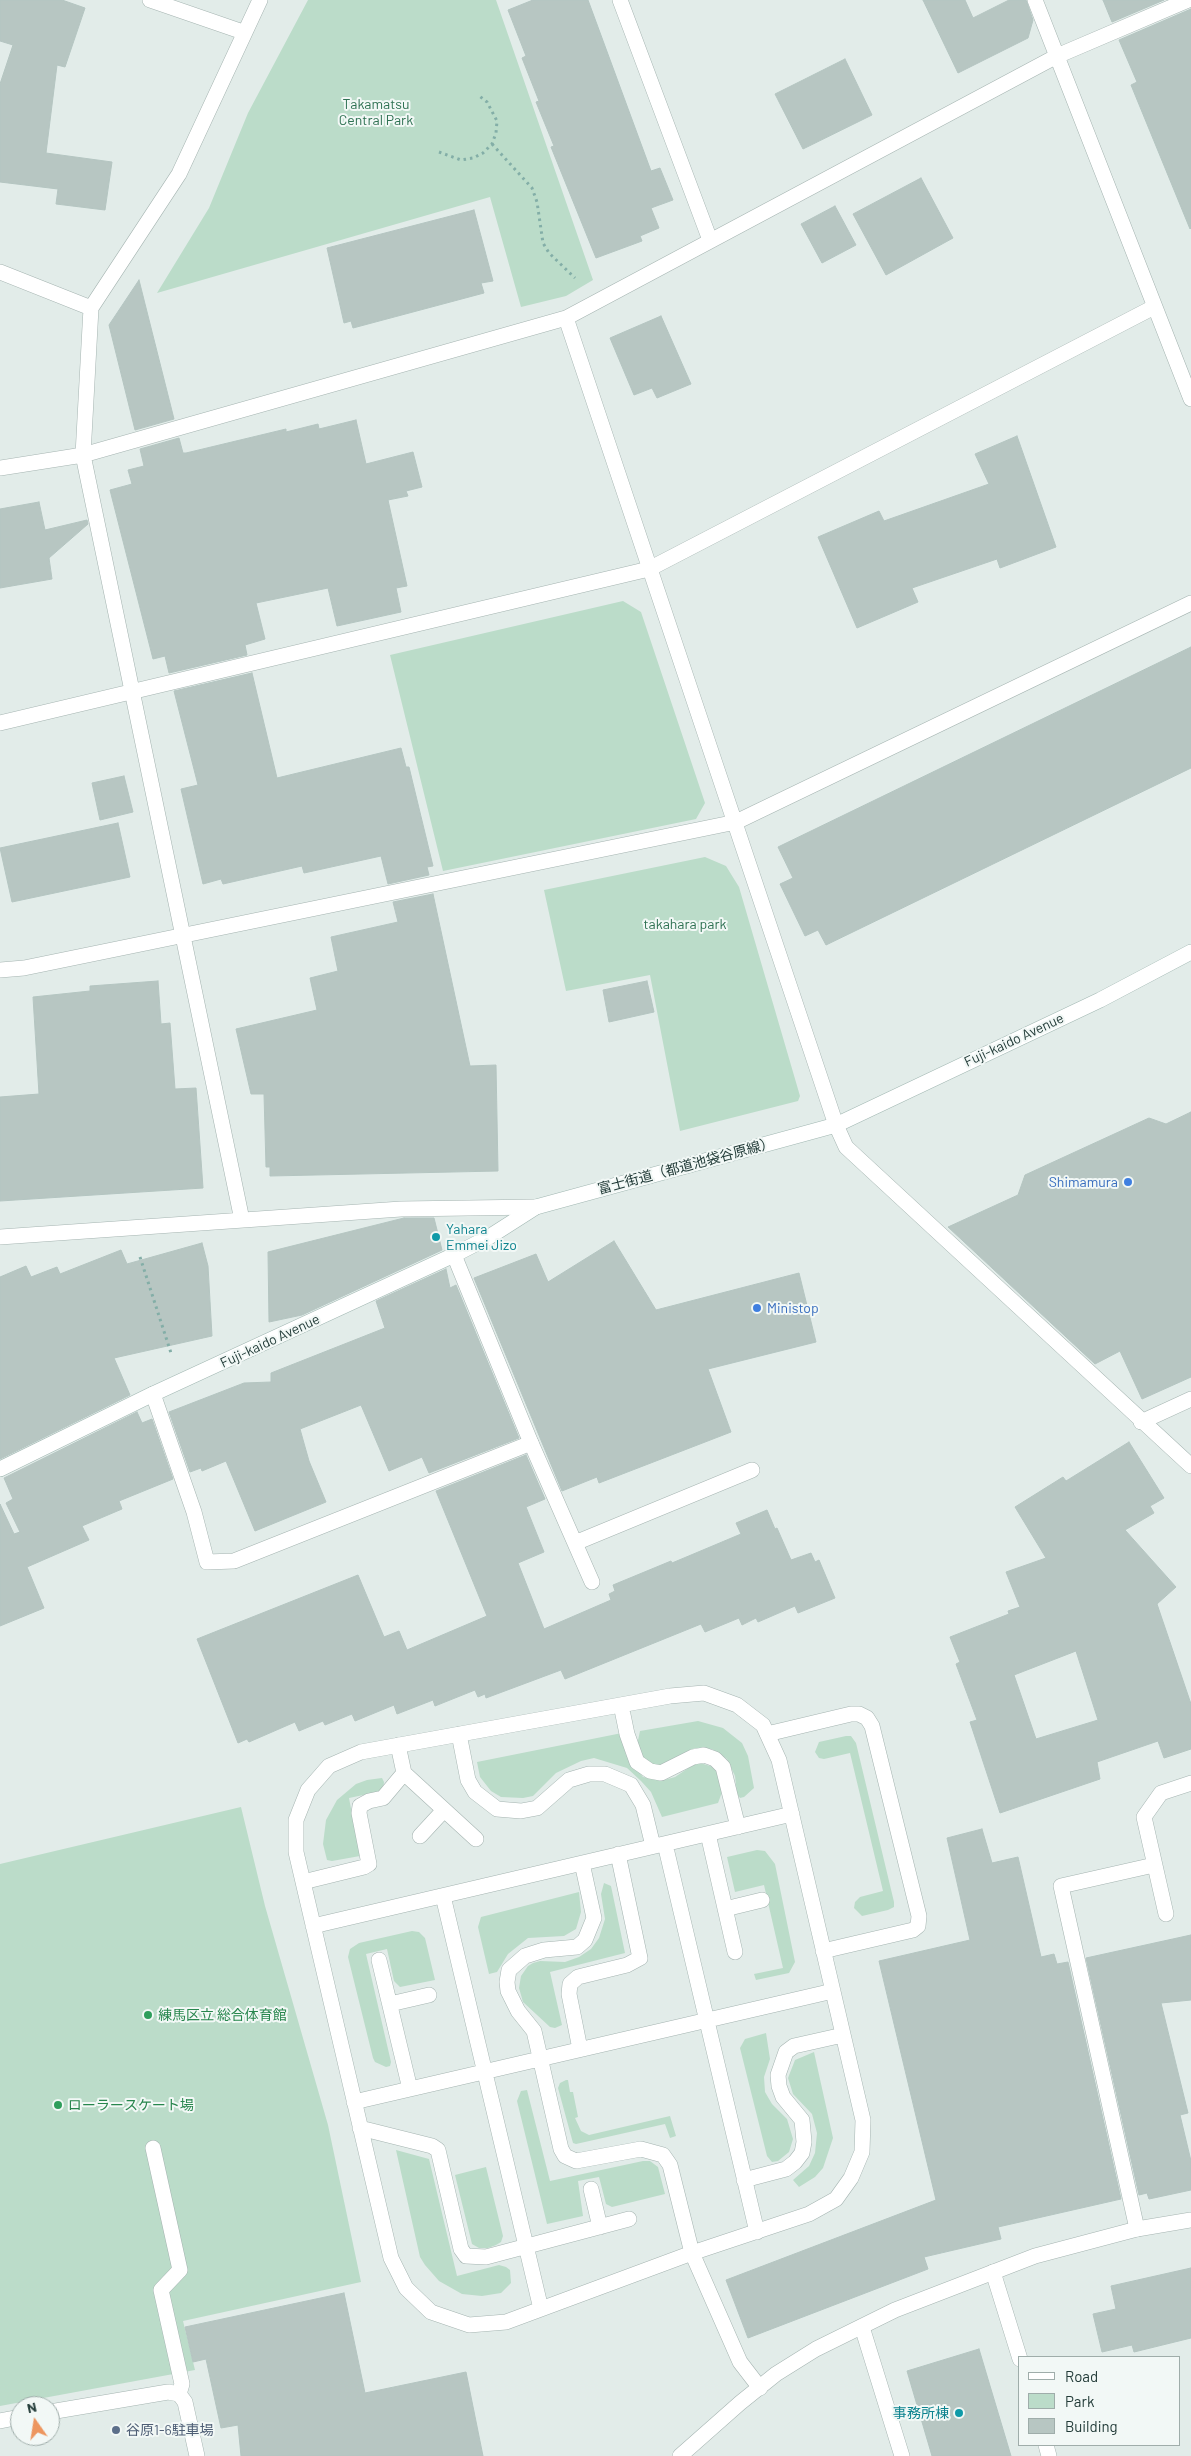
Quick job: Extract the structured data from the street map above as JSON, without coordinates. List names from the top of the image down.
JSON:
{
  "streets": {
    "street": ["Fuji-kaido Avenue", "富士街道（都道池袋谷原線）"]
  },
  "crossings": [
    ["Fuji-kaido Avenue", "富士街道（都道池袋谷原線）"]
  ],
  "parks": ["Takamatsu Central Park", "takahara park"],
  "places": [
    "Shimamura",
    "Yahara Emmei Jizo",
    "Ministop",
    "練馬区立 総合体育館",
    "ローラースケート場",
    "事務所棟",
    "谷原1-6駐車場"
  ],
  "legend": ["Road", "Park", "Building"],
  "north": "top"
}
